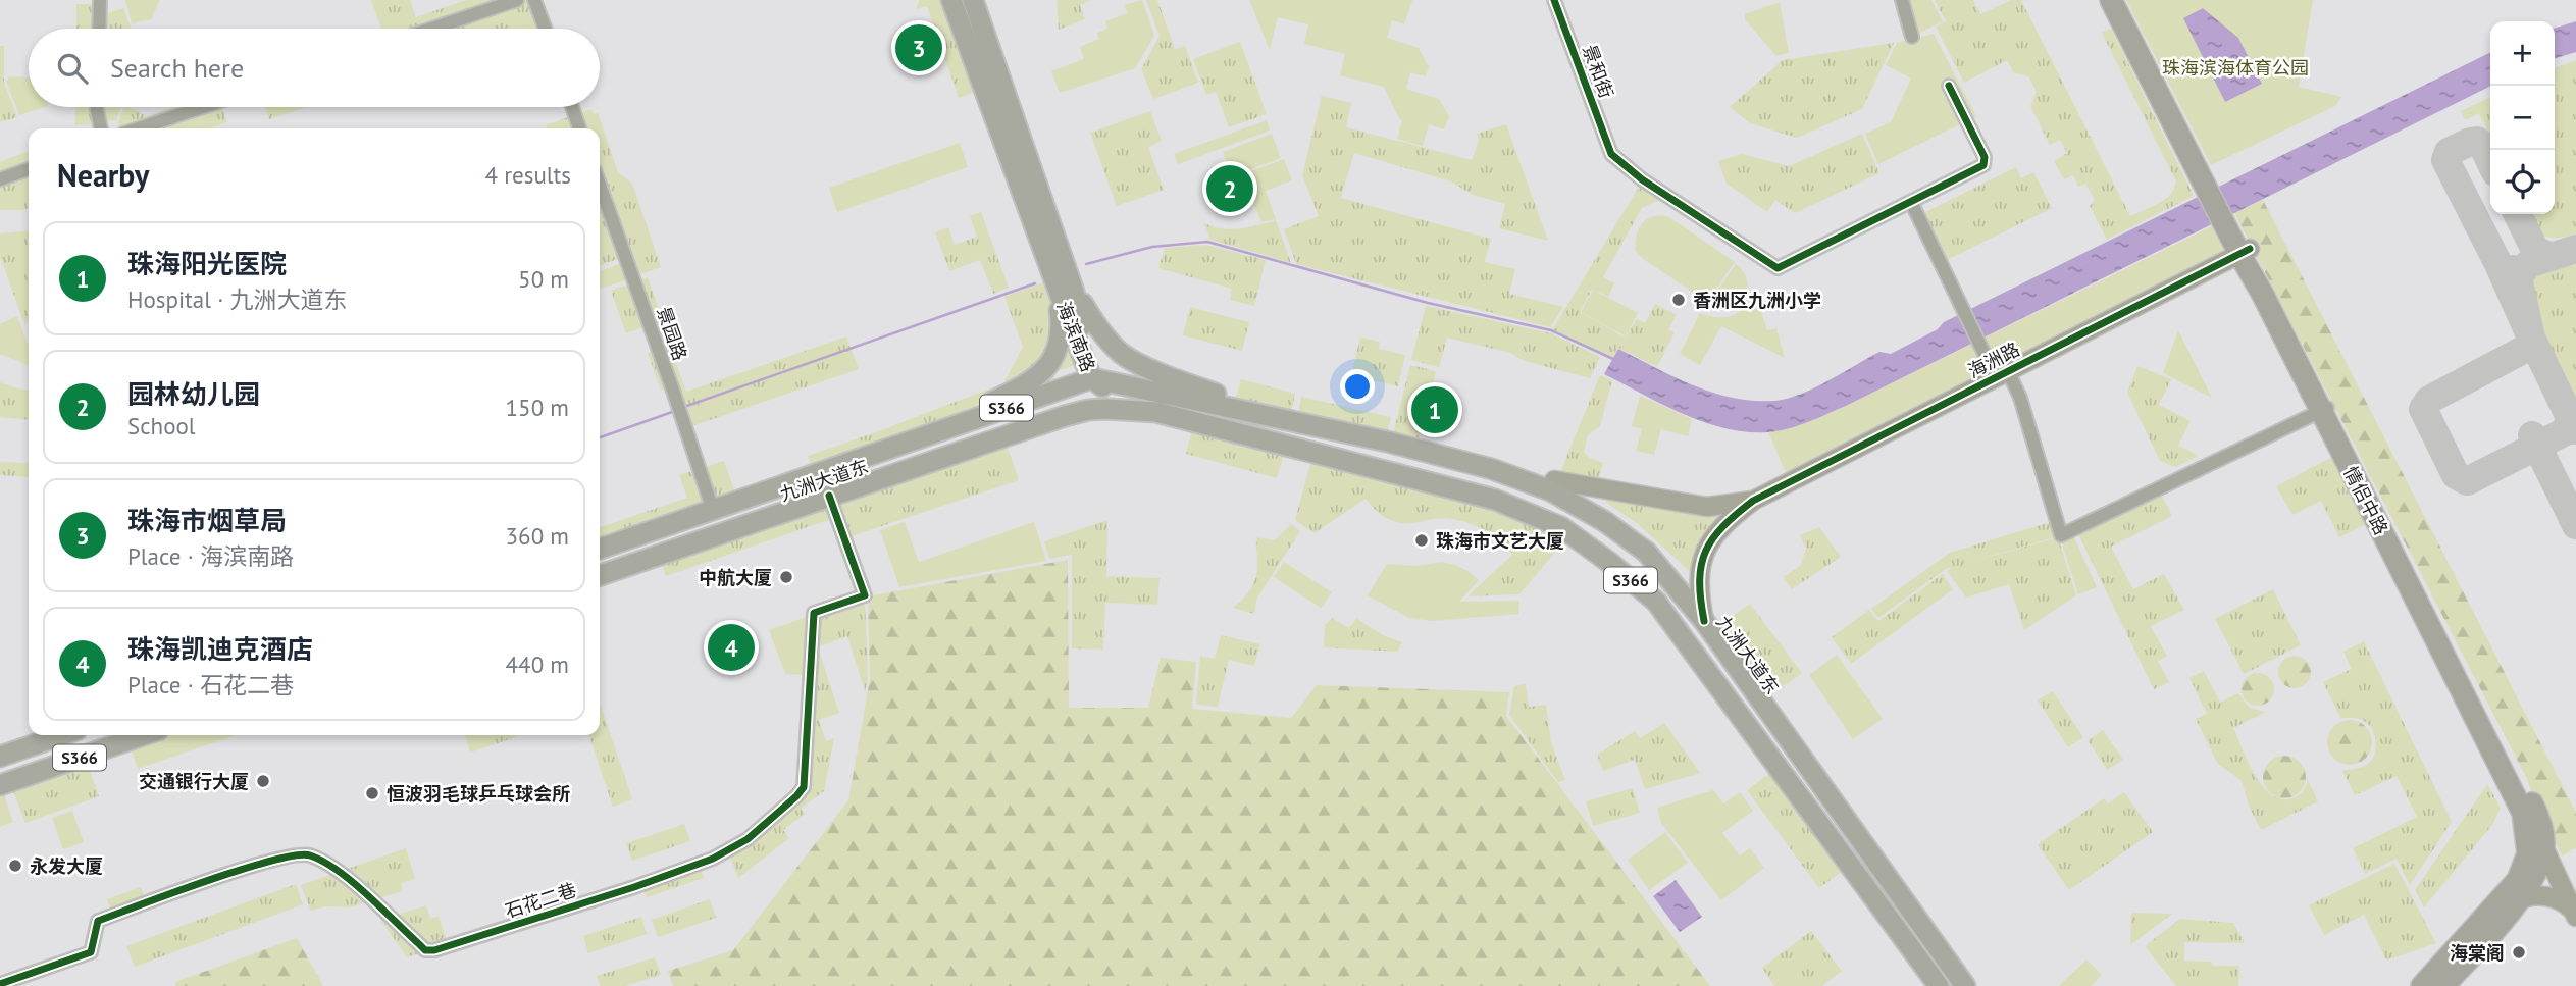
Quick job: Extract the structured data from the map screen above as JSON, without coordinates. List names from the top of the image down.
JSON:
{
  "streets": {
    "highway": ["情侣中路"],
    "main road": ["海滨南路", "S366", "九洲大道东"],
    "street": [
      "景和街",
      "景园路",
      "海洲路",
      "石花二巷"
    ]
  },
  "crossings": [
    ["景园路", "九洲大道东"],
    ["海滨南路", "九洲大道东"],
    ["海洲路", "情侣中路"],
    ["九洲大道东", "石花二巷"]
  ],
  "parks": ["珠海滨海体育公园"],
  "places": [
    "香洲区九洲小学",
    "珠海市文艺大厦",
    "中航大厦",
    "交通银行大厦",
    "恒波羽毛球乒乓球会所",
    "永发大厦",
    "海棠阁"
  ],
  "page": {
    "pins": [
      "3",
      "2",
      "1",
      "4"
    ],
    "map_buttons": ["+", "−"],
    "search": "Search here",
    "heading": ["Nearby", "4 results"],
    "list": [
      {
        "mark": "1",
        "name": "珠海阳光医院",
        "note": "Hospital · 九洲大道东",
        "value": "50 m"
      },
      {
        "mark": "2",
        "name": "园林幼儿园",
        "note": "School",
        "value": "150 m"
      },
      {
        "mark": "3",
        "name": "珠海市烟草局",
        "note": "Place · 海滨南路",
        "value": "360 m"
      },
      {
        "mark": "4",
        "name": "珠海凯迪克酒店",
        "note": "Place · 石花二巷",
        "value": "440 m"
      }
    ]
  }
}
